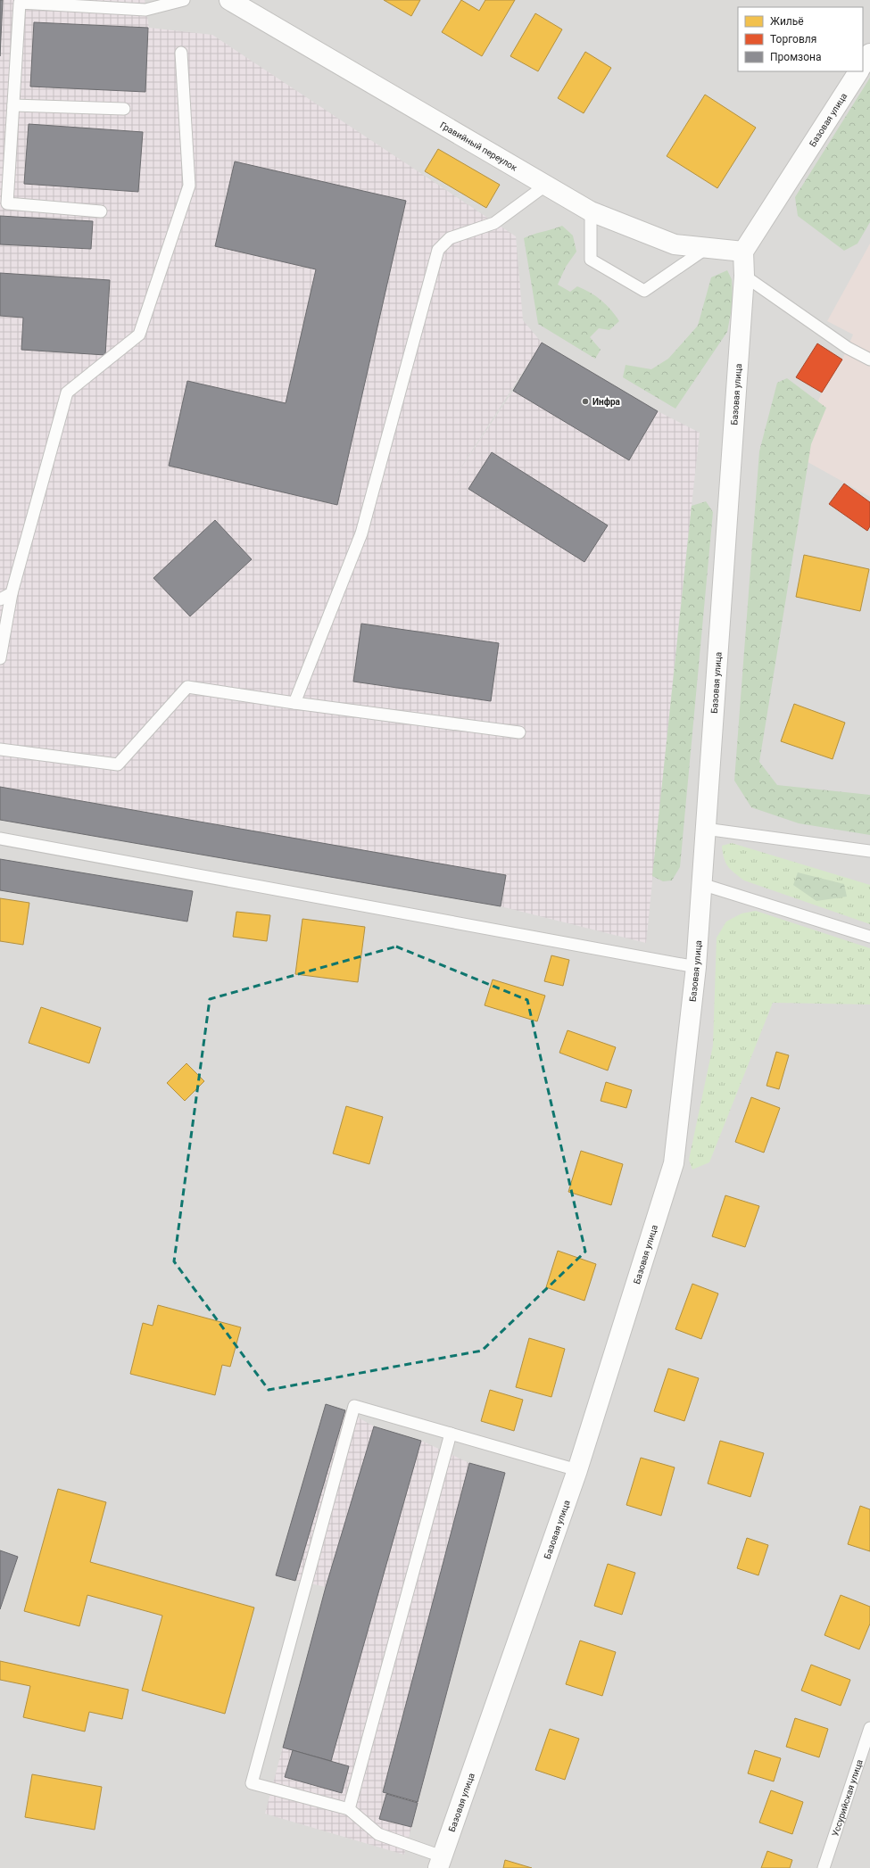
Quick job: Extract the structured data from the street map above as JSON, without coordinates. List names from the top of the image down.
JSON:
{
  "streets": {
    "street": ["Базовая улица", "Гравийный переулок"],
    "lane": ["Уссурийская улица"]
  },
  "crossings": [
    ["Базовая улица", "Гравийный переулок"]
  ],
  "places": ["Инфра"],
  "legend": ["Жильё", "Торговля", "Промзона"]
}
